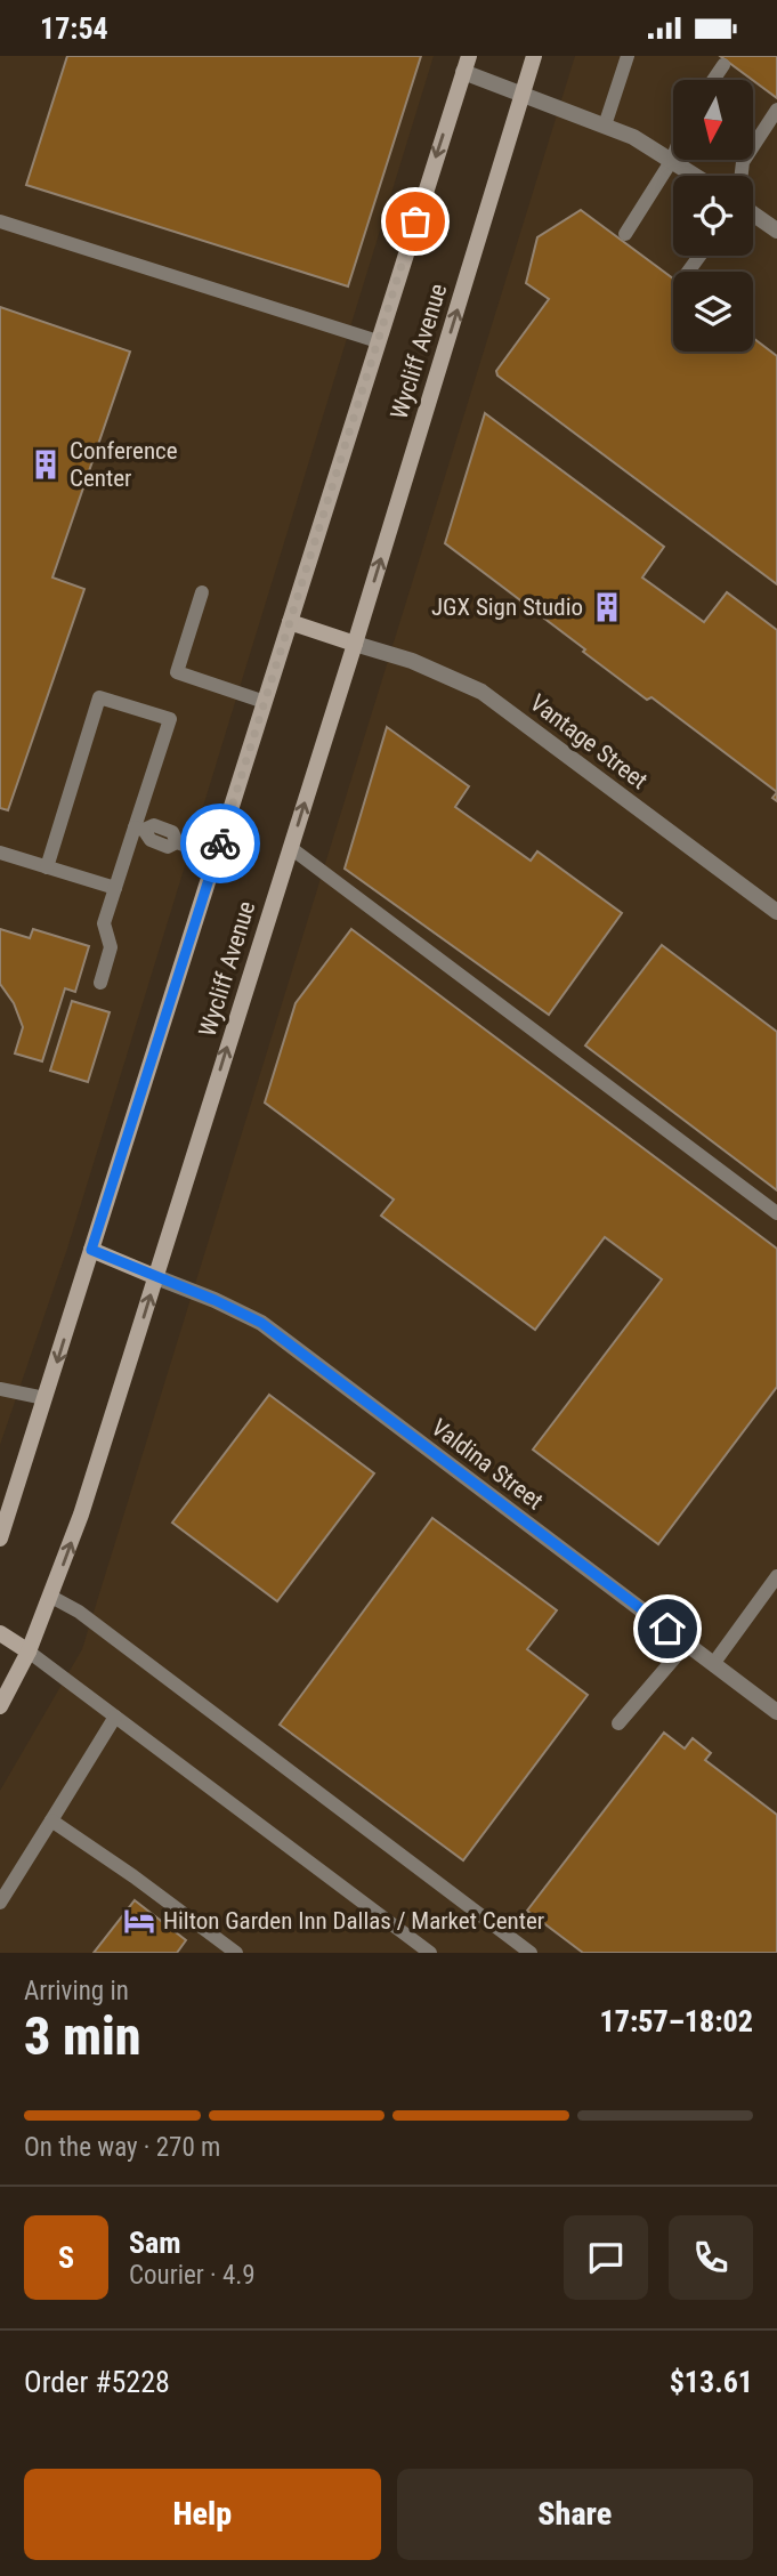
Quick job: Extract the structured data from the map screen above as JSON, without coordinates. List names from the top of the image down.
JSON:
{
  "streets": {
    "main road": ["Wycliff Avenue"],
    "street": ["Vantage Street", "Valdina Street"]
  },
  "crossings": [
    ["Wycliff Avenue", "Vantage Street"],
    ["Wycliff Avenue", "Valdina Street"]
  ],
  "places": {
    "building": ["Conference Center", "JGX Sign Studio"],
    "hotel": ["Hilton Garden Inn Dallas / Market Center"]
  },
  "north": "bottom",
  "page": {
    "status": "17:54",
    "heading": ["3 min", "Arriving in", "17:57–18:02"],
    "panel": [
      "Sam",
      "Courier · 4.9",
      "Order #5228",
      "$13.61"
    ],
    "bar": "On the way · 270 m",
    "round": "S",
    "buttons": ["Help", "Share"]
  }
}
